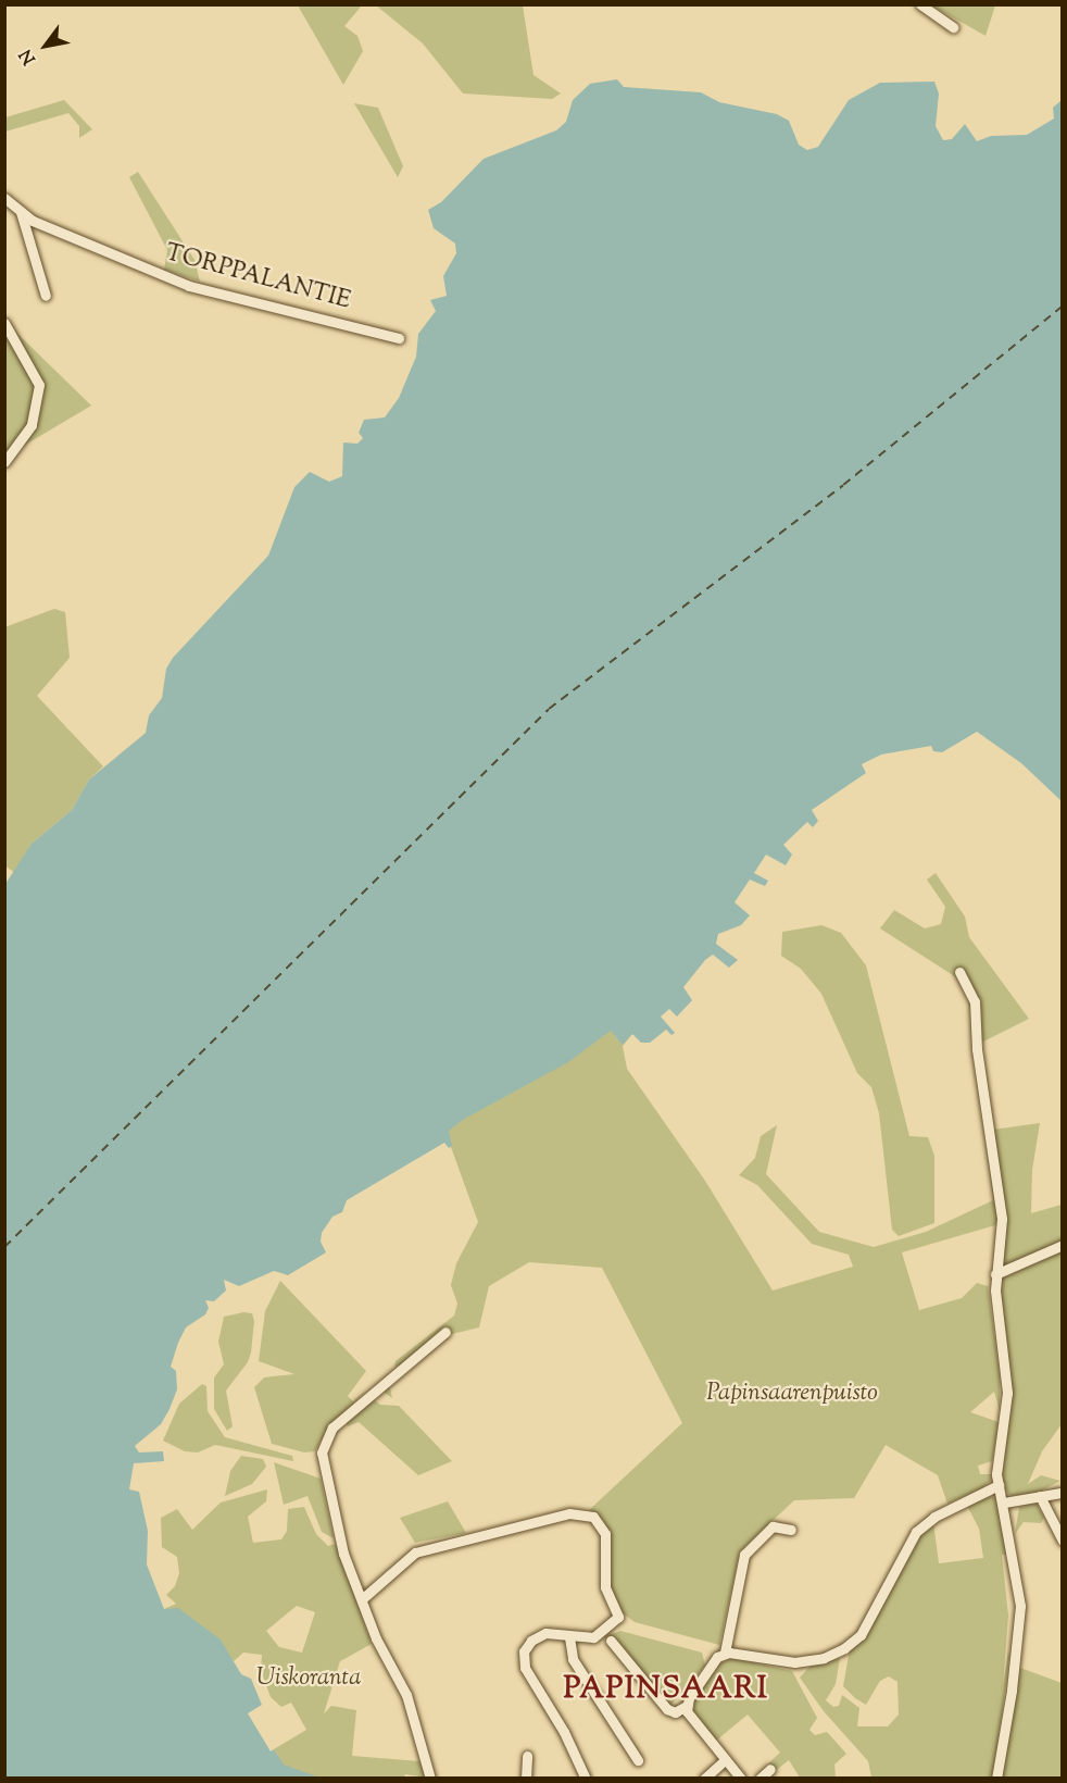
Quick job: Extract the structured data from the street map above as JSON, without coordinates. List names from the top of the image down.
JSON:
{
  "streets": {
    "street": ["TORPPALANTIE"]
  },
  "districts": ["PAPINSAARI"],
  "parks": ["Papinsaarenpuisto", "Uiskoranta"],
  "north": "bottom left"
}
